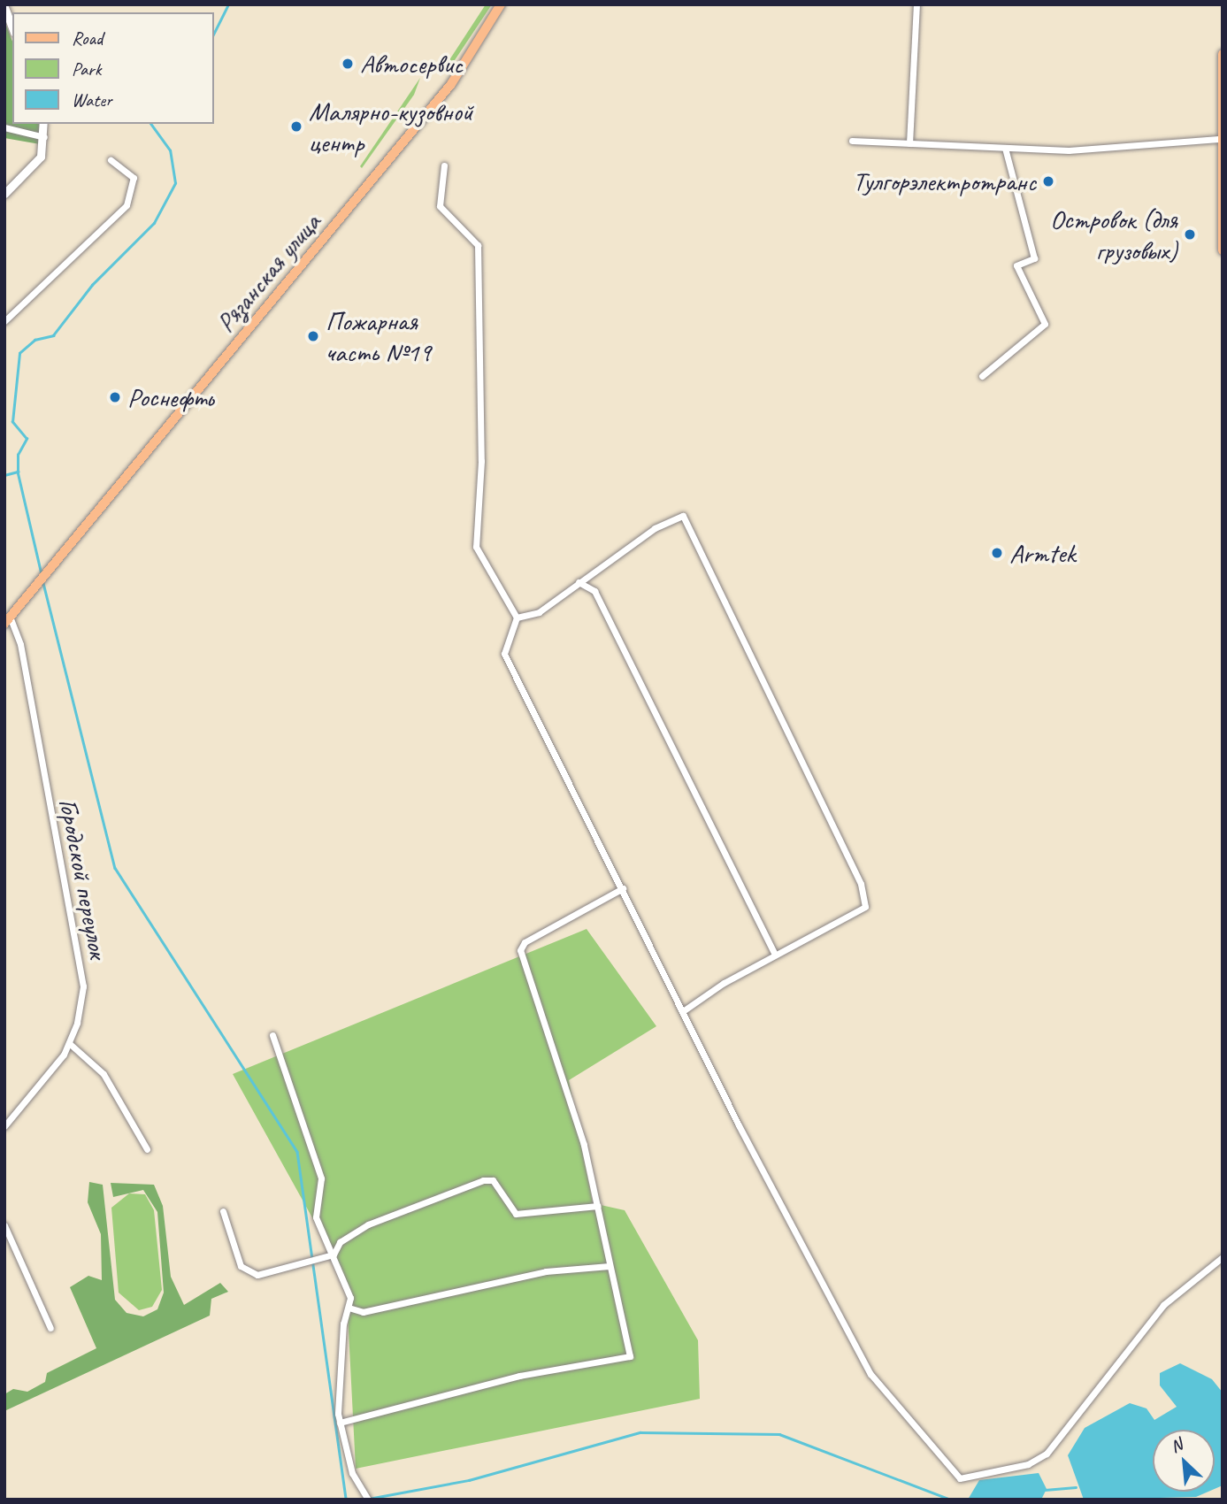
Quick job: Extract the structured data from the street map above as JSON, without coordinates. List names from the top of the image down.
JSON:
{
  "streets": {
    "main road": ["Рязанская улица"],
    "street": ["Городской переулок"]
  },
  "crossings": [
    ["Рязанская улица", "Городской переулок"]
  ],
  "places": [
    "Автосервис",
    "Малярно-кузовной центр",
    "Тулгорэлектротранс",
    "Островок (для грузовых)",
    "Пожарная часть №19",
    "Роснефть",
    "Armtek"
  ],
  "legend": ["Road", "Park", "Water"],
  "north": "top left"
}
